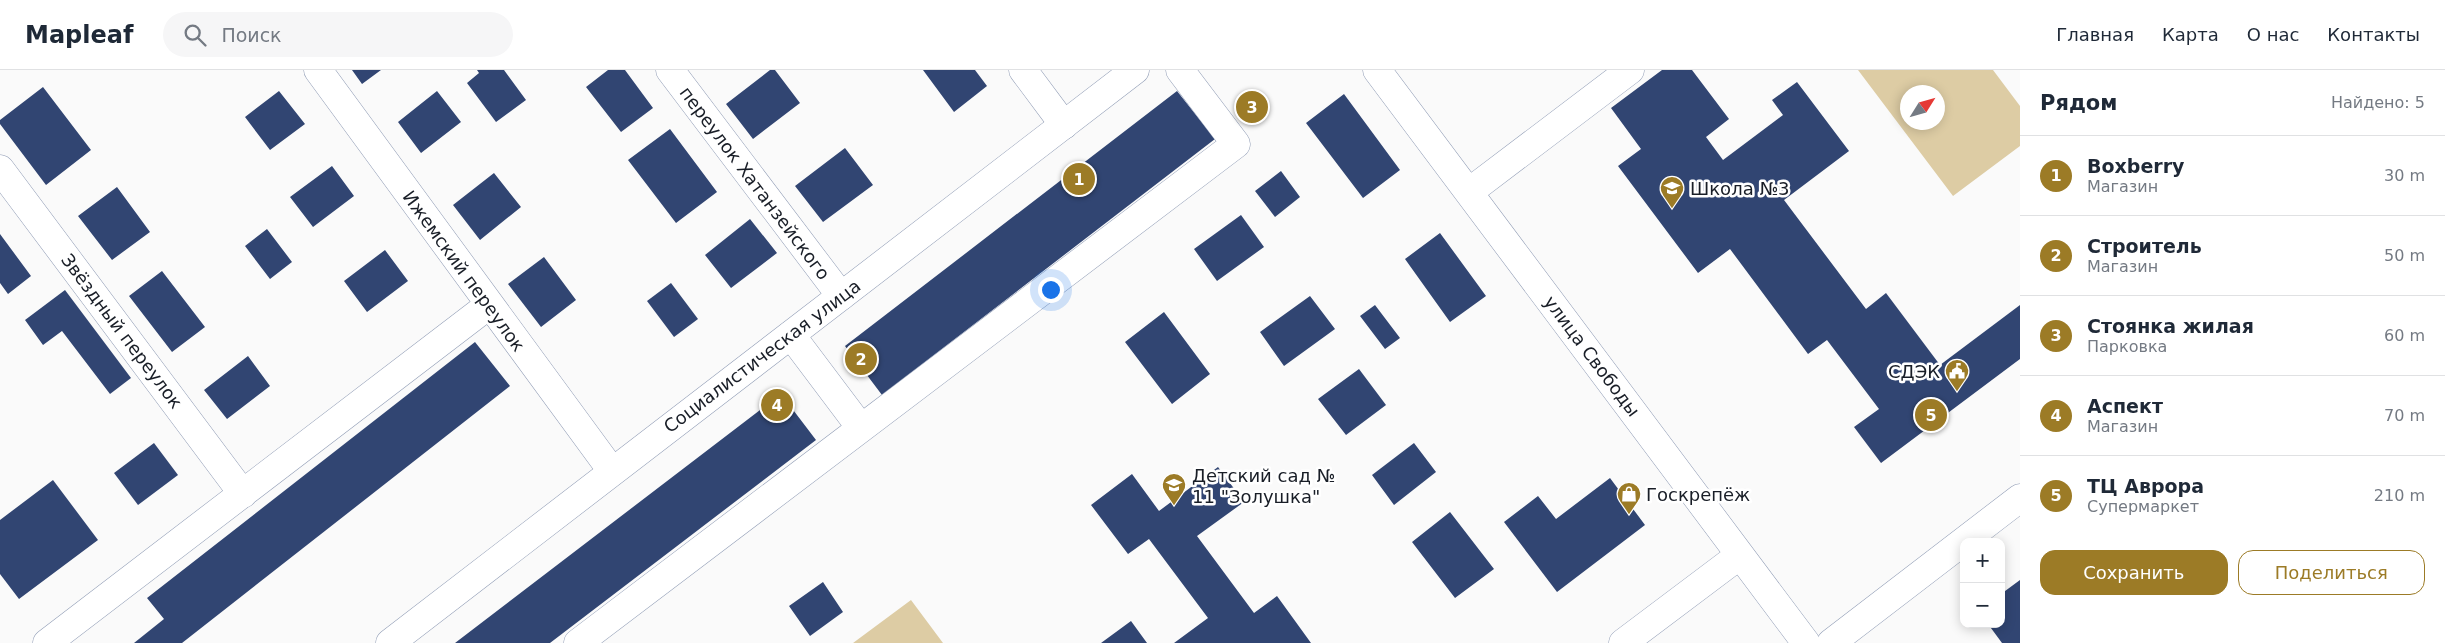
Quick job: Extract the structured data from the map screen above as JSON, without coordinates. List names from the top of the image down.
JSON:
{
  "streets": {
    "street": [
      "переулок Хатанзейского",
      "Ижемский переулок",
      "Звёздный переулок",
      "Социалистическая улица",
      "улица Свободы"
    ]
  },
  "crossings": [
    ["переулок Хатанзейского", "Социалистическая улица"],
    ["Ижемский переулок", "Социалистическая улица"]
  ],
  "places": {
    "school or university": ["Школа №3", "Детский сад № 11 \"Золушка\""],
    "public building": ["СДЭК"],
    "shop": ["Госкрепёж"]
  },
  "north": "top right",
  "page": {
    "header": "Mapleaf",
    "search": "Поиск",
    "nav": [
      "Главная",
      "Карта",
      "О нас",
      "Контакты"
    ],
    "heading": ["Рядом", "Найдено: 5"],
    "pins": [
      "3",
      "1",
      "2",
      "4",
      "5"
    ],
    "list": [
      {
        "mark": "1",
        "name": "Boxberry",
        "note": "Магазин",
        "value": "30 m"
      },
      {
        "mark": "2",
        "name": "Строитель",
        "note": "Магазин",
        "value": "50 m"
      },
      {
        "mark": "3",
        "name": "Стоянка жилая",
        "note": "Парковка",
        "value": "60 m"
      },
      {
        "mark": "4",
        "name": "Аспект",
        "note": "Магазин",
        "value": "70 m"
      },
      {
        "mark": "5",
        "name": "ТЦ Аврора",
        "note": "Супермаркет",
        "value": "210 m"
      }
    ],
    "buttons": ["Сохранить", "Поделиться"],
    "map_buttons": ["+", "−"]
  }
}
